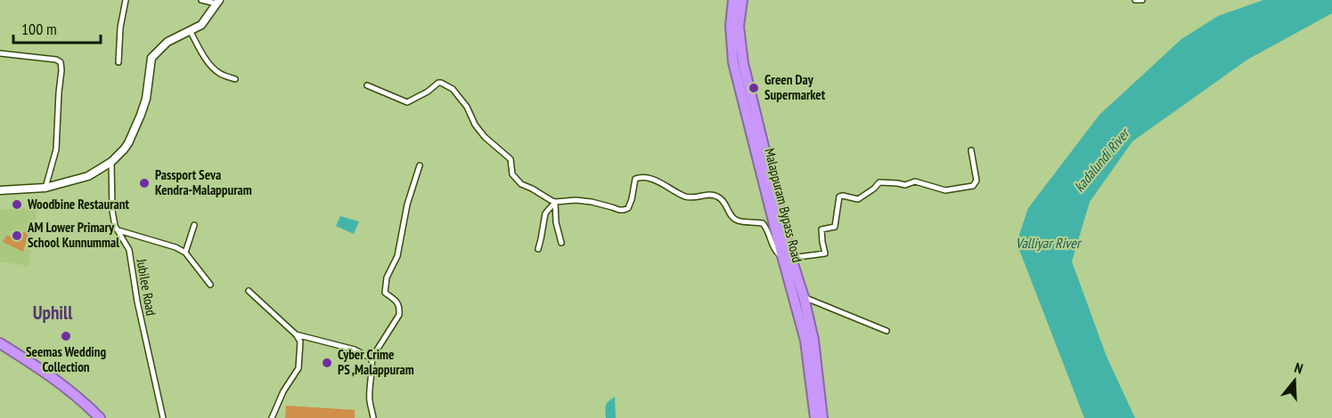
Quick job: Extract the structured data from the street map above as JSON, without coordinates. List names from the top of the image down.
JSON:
{
  "streets": {
    "highway": ["Malappuram Bypass Road"],
    "street": ["Jubilee Road"]
  },
  "districts": ["Uphill"],
  "water": ["kadalundi River", "Valliyar River"],
  "places": [
    "Green Day Supermarket",
    "Passport Seva Kendra-Malappuram",
    "Woodbine Restaurant",
    "AM Lower Primary School Kunnummal",
    "Seemas Wedding Collection",
    "Cyber Crime PS ,Malappuram"
  ],
  "scale_bar": "100 m",
  "north": "top"
}
